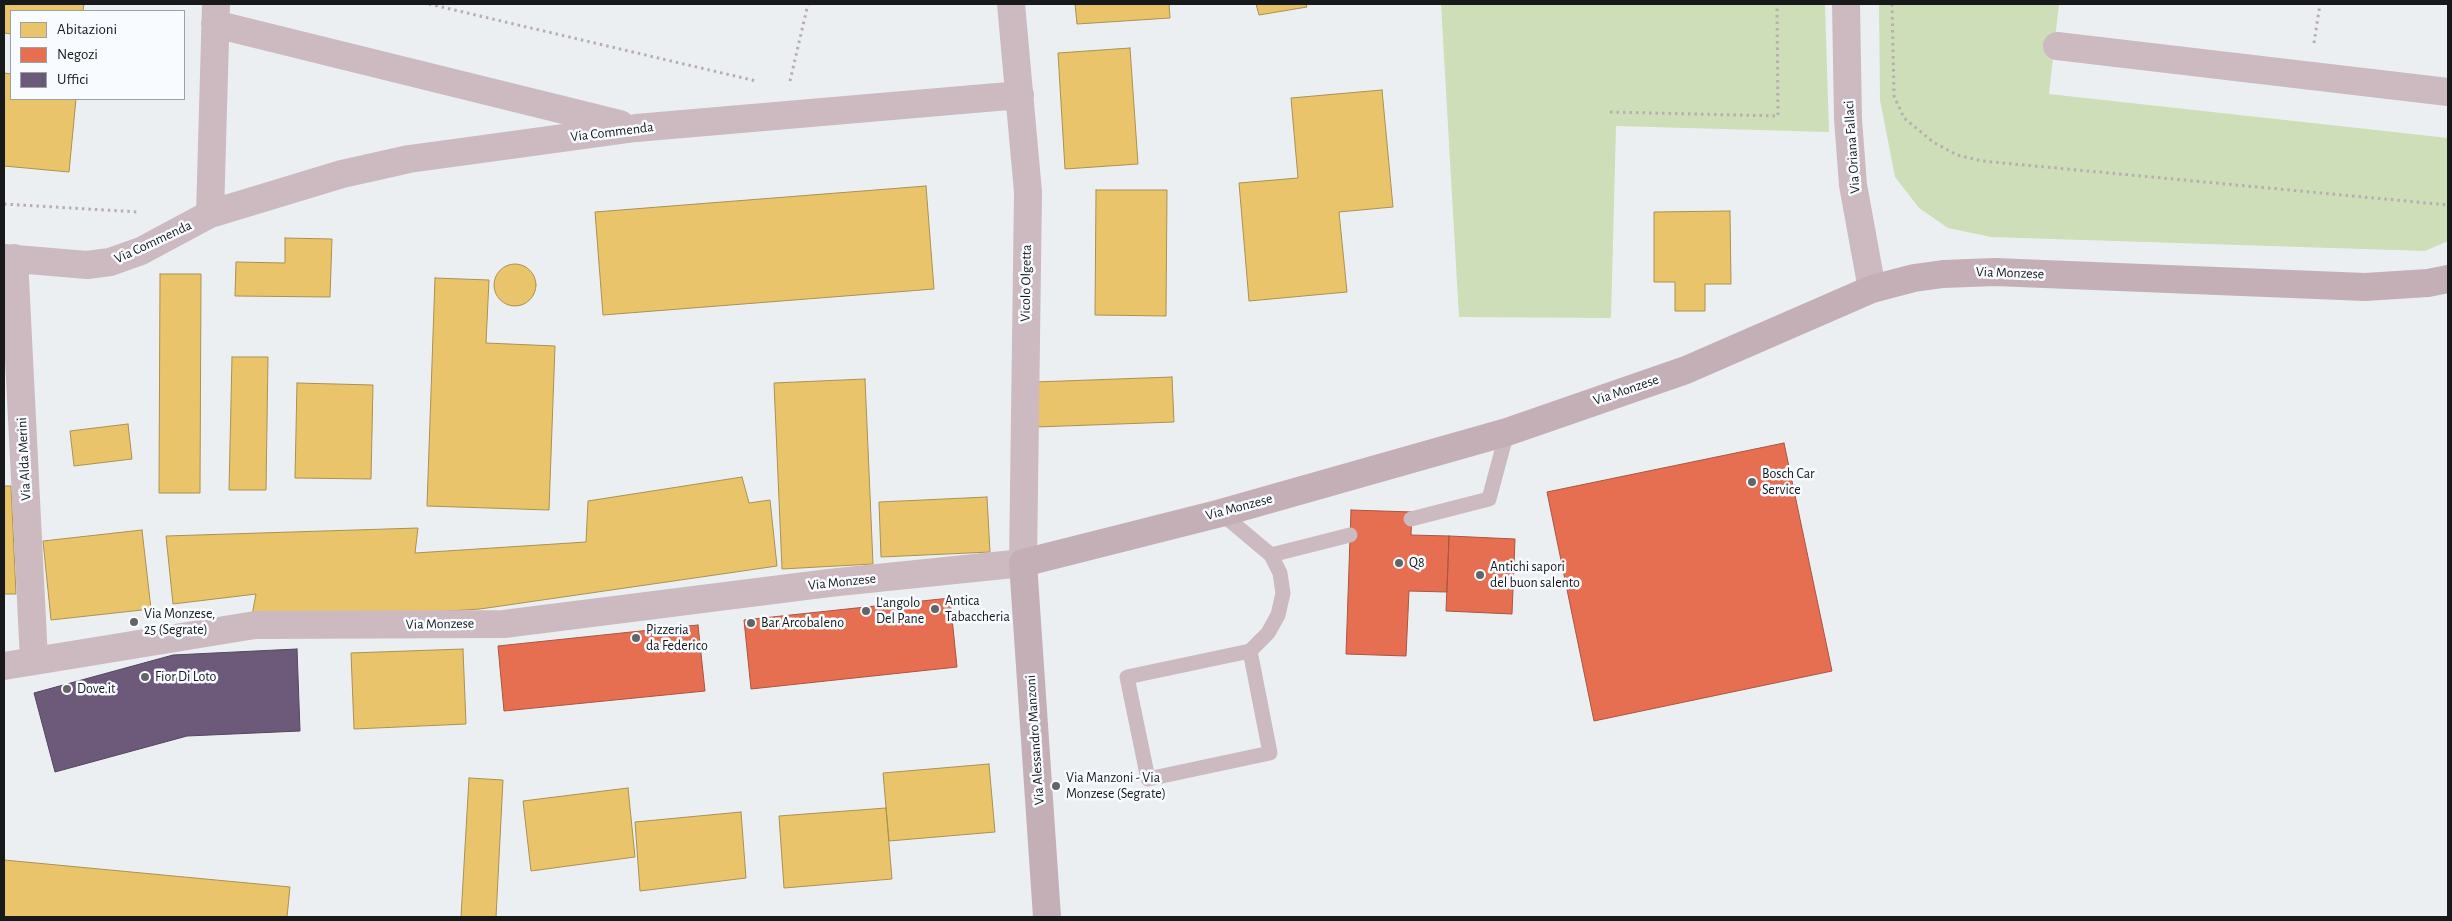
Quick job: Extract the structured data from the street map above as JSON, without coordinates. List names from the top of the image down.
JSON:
{
  "streets": {
    "street": [
      "Via Commenda",
      "Via Oriana Fallaci",
      "Via Monzese",
      "Vicolo Olgetta",
      "Via Alda Merini",
      "Via Alessandro Manzoni"
    ]
  },
  "crossings": [
    ["Via Commenda", "Vicolo Olgetta"],
    ["Via Commenda", "Via Alda Merini"],
    ["Via Oriana Fallaci", "Via Monzese"],
    ["Via Monzese", "Vicolo Olgetta"],
    ["Via Monzese", "Via Alda Merini"],
    ["Via Monzese", "Via Alessandro Manzoni"],
    ["Vicolo Olgetta", "Via Alessandro Manzoni"]
  ],
  "places": [
    "Bosch Car Service",
    "Q8",
    "Antichi sapori del buon salento",
    "Antica Tabaccheria",
    "L'angolo Del Pane",
    "Via Monzese, 25 (Segrate)",
    "Bar Arcobaleno",
    "Pizzeria da Federico",
    "Fior Di Loto",
    "Dove.it",
    "Via Manzoni - Via Monzese (Segrate)"
  ],
  "legend": ["Abitazioni", "Negozi", "Uffici"]
}
